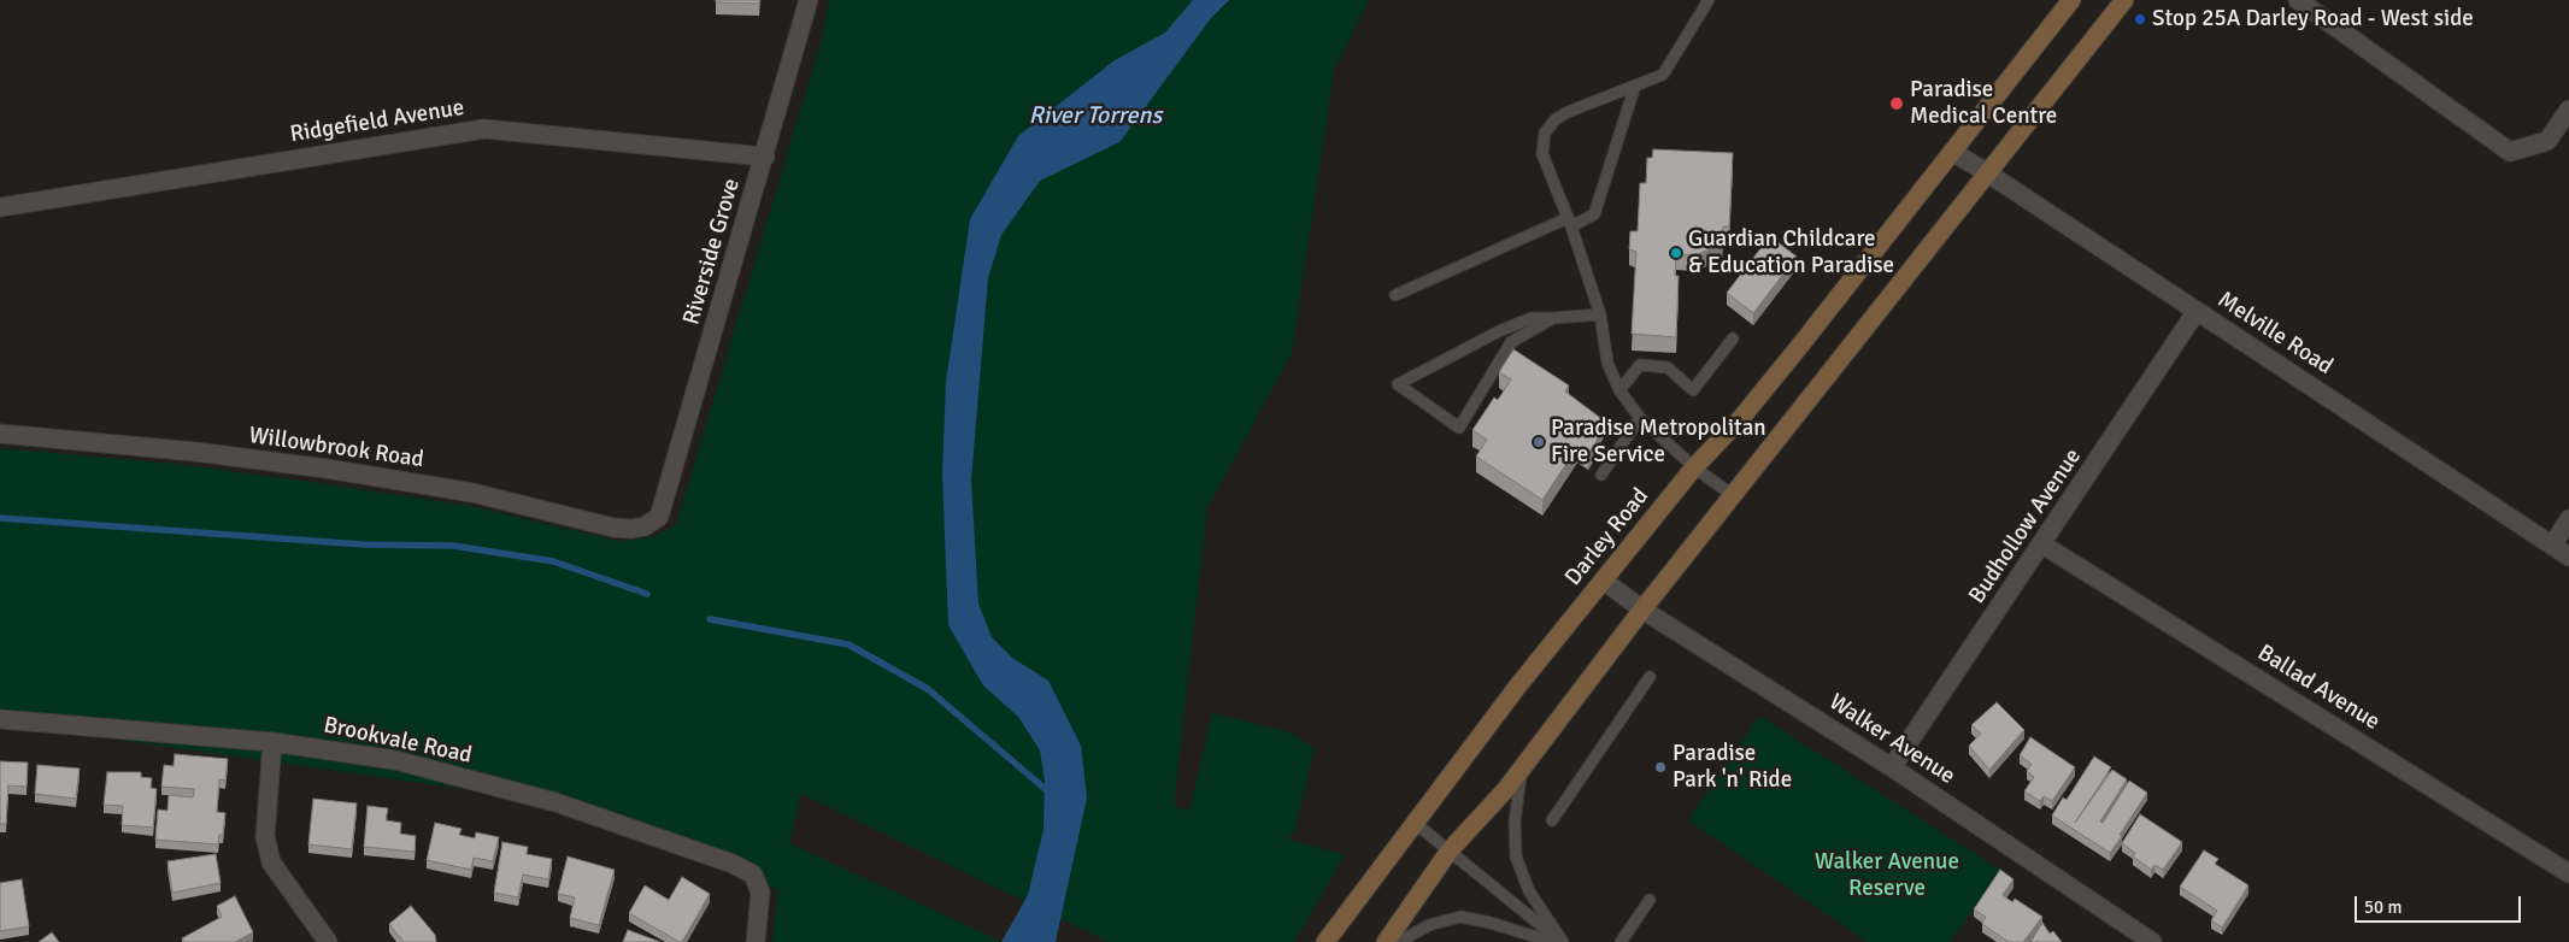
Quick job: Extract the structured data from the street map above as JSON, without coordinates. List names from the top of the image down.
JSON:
{
  "streets": {
    "main road": ["Darley Road"],
    "street": [
      "Ridgefield Avenue",
      "Riverside Grove",
      "Melville Road",
      "Willowbrook Road",
      "Budhollow Avenue",
      "Ballad Avenue",
      "Walker Avenue",
      "Brookvale Road"
    ]
  },
  "crossings": [
    ["Ridgefield Avenue", "Riverside Grove"],
    ["Riverside Grove", "Willowbrook Road"],
    ["Melville Road", "Budhollow Avenue"],
    ["Melville Road", "Darley Road"],
    ["Budhollow Avenue", "Ballad Avenue"],
    ["Budhollow Avenue", "Walker Avenue"],
    ["Darley Road", "Walker Avenue"]
  ],
  "water": ["River Torrens"],
  "parks": ["Walker Avenue Reserve"],
  "places": [
    "Stop 25A Darley Road - West side",
    "Paradise Medical Centre",
    "Guardian Childcare & Education Paradise",
    "Paradise Metropolitan Fire Service",
    "Paradise Park 'n' Ride"
  ],
  "scale_bar": "50 m"
}
